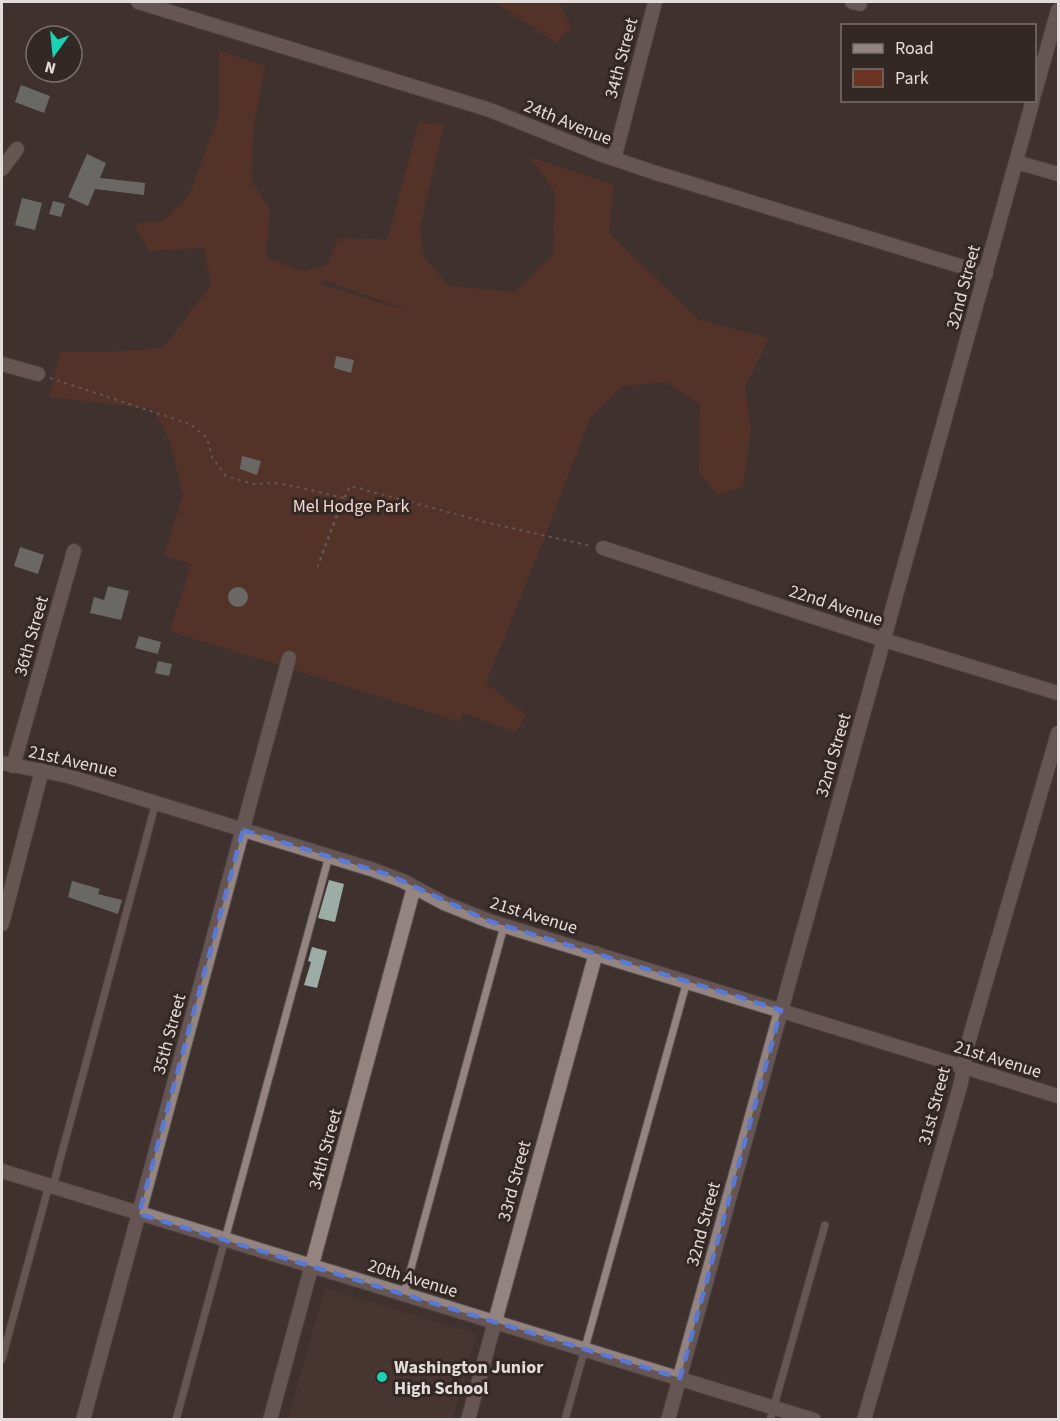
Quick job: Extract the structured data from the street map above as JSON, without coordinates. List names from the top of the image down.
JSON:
{
  "streets": {
    "street": [
      "34th Street",
      "24th Avenue",
      "32nd Street",
      "22nd Avenue",
      "36th Street",
      "21st Avenue",
      "35th Street",
      "31st Street",
      "33rd Street",
      "20th Avenue"
    ]
  },
  "crossings": [
    ["34th Street", "24th Avenue"],
    ["34th Street", "21st Avenue"],
    ["34th Street", "20th Avenue"],
    ["24th Avenue", "32nd Street"],
    ["32nd Street", "22nd Avenue"],
    ["32nd Street", "21st Avenue"],
    ["32nd Street", "20th Avenue"],
    ["36th Street", "21st Avenue"],
    ["21st Avenue", "35th Street"],
    ["21st Avenue", "31st Street"],
    ["21st Avenue", "33rd Street"],
    ["35th Street", "20th Avenue"],
    ["33rd Street", "20th Avenue"]
  ],
  "parks": ["Mel Hodge Park"],
  "places": ["Washington Junior High School"],
  "legend": ["Road", "Park"],
  "north": "bottom"
}
